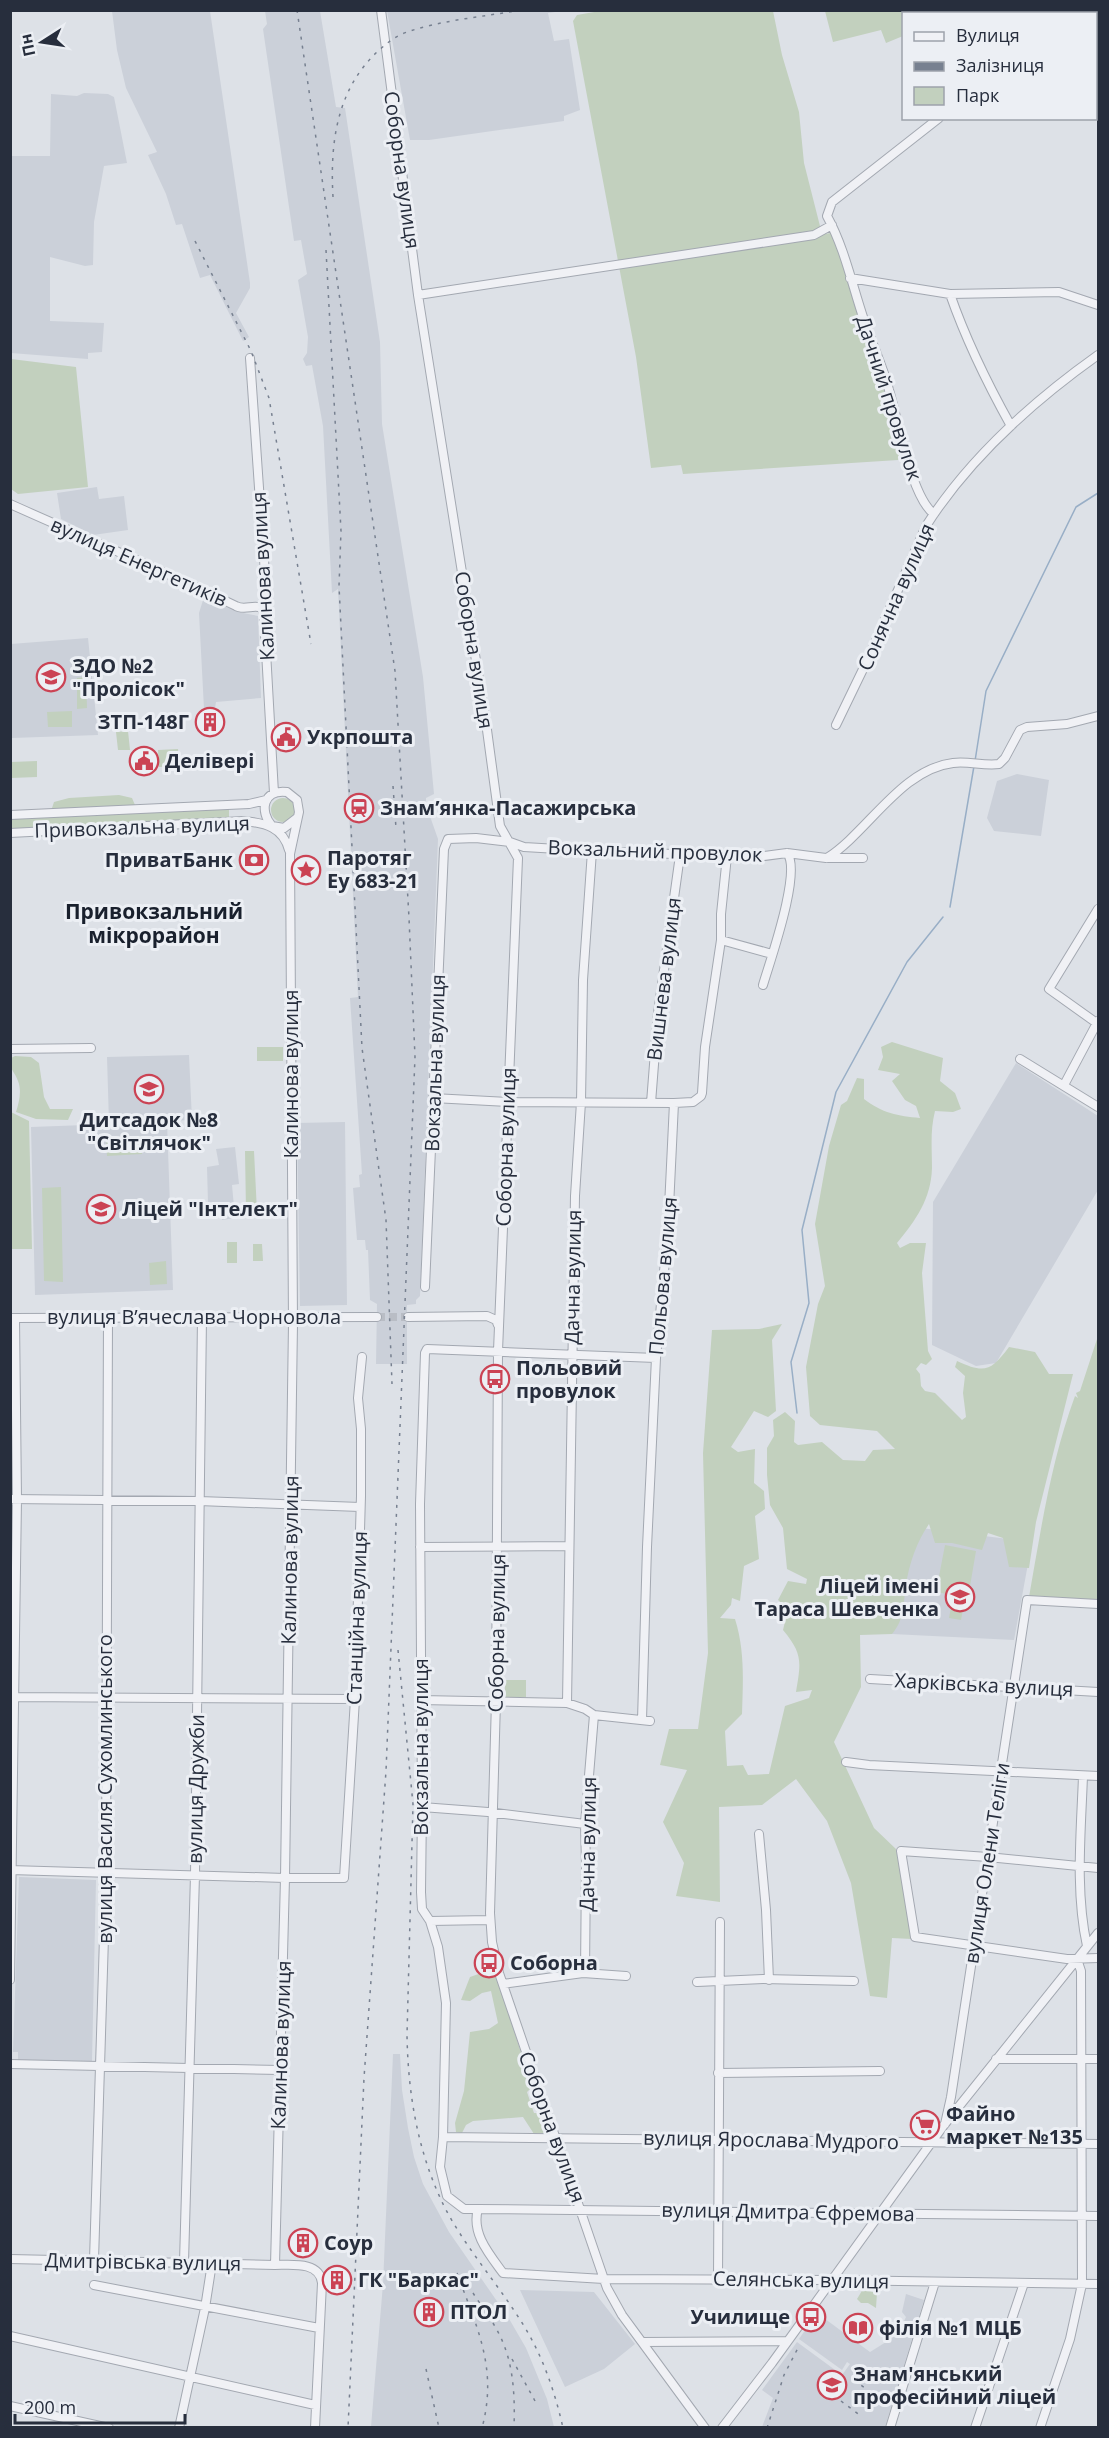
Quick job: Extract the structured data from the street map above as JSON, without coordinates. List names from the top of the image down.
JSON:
{
  "streets": {
    "street": [
      "Соборна вулиця",
      "Дачний провулок",
      "вулиця Енергетиків",
      "Калинова вулиця",
      "Сонячна вулиця",
      "Привокзальна вулиця",
      "Вокзальний провулок",
      "Вишнева вулиця",
      "Вокзальна вулиця",
      "Польова вулиця",
      "Дачна вулиця",
      "вулиця Вʼячеслава Чорновола",
      "Станційна вулиця",
      "Харківська вулиця",
      "вулиця Василя Сухомлинського",
      "вулиця Дружби",
      "вулиця Олени Теліги",
      "вулиця Ярослава Мудрого",
      "вулиця Дмитра Єфремова",
      "Дмитрівська вулиця",
      "Селянська вулиця"
    ]
  },
  "crossings": [
    ["Соборна вулиця", "Вокзальний провулок"],
    ["Соборна вулиця", "Вокзальна вулиця"],
    ["Соборна вулиця", "вулиця Ярослава Мудрого"],
    ["Соборна вулиця", "вулиця Дмитра Єфремова"],
    ["Соборна вулиця", "Селянська вулиця"],
    ["Дачний провулок", "Сонячна вулиця"],
    ["вулиця Енергетиків", "Калинова вулиця"],
    ["Калинова вулиця", "Привокзальна вулиця"],
    ["Калинова вулиця", "вулиця Вʼячеслава Чорновола"],
    ["Калинова вулиця", "Станційна вулиця"],
    ["Калинова вулиця", "Дмитрівська вулиця"],
    ["Вокзальний провулок", "Вишнева вулиця"],
    ["Вокзальний провулок", "Вокзальна вулиця"],
    ["Вокзальний провулок", "Дачна вулиця"],
    ["Вокзальна вулиця", "вулиця Ярослава Мудрого"],
    ["Вокзальна вулиця", "вулиця Дмитра Єфремова"],
    ["Вокзальна вулиця", "Селянська вулиця"],
    ["Польова вулиця", "Дачна вулиця"],
    ["вулиця Вʼячеслава Чорновола", "вулиця Василя Сухомлинського"],
    ["вулиця Вʼячеслава Чорновола", "вулиця Дружби"],
    ["Харківська вулиця", "вулиця Олени Теліги"],
    ["вулиця Василя Сухомлинського", "Дмитрівська вулиця"],
    ["вулиця Дружби", "Дмитрівська вулиця"],
    ["вулиця Дмитра Єфремова", "Селянська вулиця"]
  ],
  "districts": ["Привокзальний мікрорайон"],
  "places": {
    "school or university": [
      "ЗДО №2 \"Пролісок\"",
      "Дитсадок №8 \"Світлячок\"",
      "Ліцей \"Інтелект\"",
      "Ліцей імені Тараса Шевченка",
      "Знам'янський професійний ліцей"
    ],
    "building": [
      "ЗТП-148Г",
      "Соур",
      "ГК \"Баркас\"",
      "ПТОЛ"
    ],
    "public building": ["Укрпошта", "Делівері"],
    "station": ["Знам’янка-Пасажирська"],
    "bank": ["ПриватБанк"],
    "place": ["Паротяг Еу 683-21"],
    "bus stop": ["Польовий провулок", "Соборна", "Училище"],
    "supermarket": ["Файно маркет №135"],
    "library": ["філія №1 МЦБ"]
  },
  "legend": ["Вулиця", "Залізниця", "Парк"],
  "scale_bar": "200 m",
  "north": "left"
}
